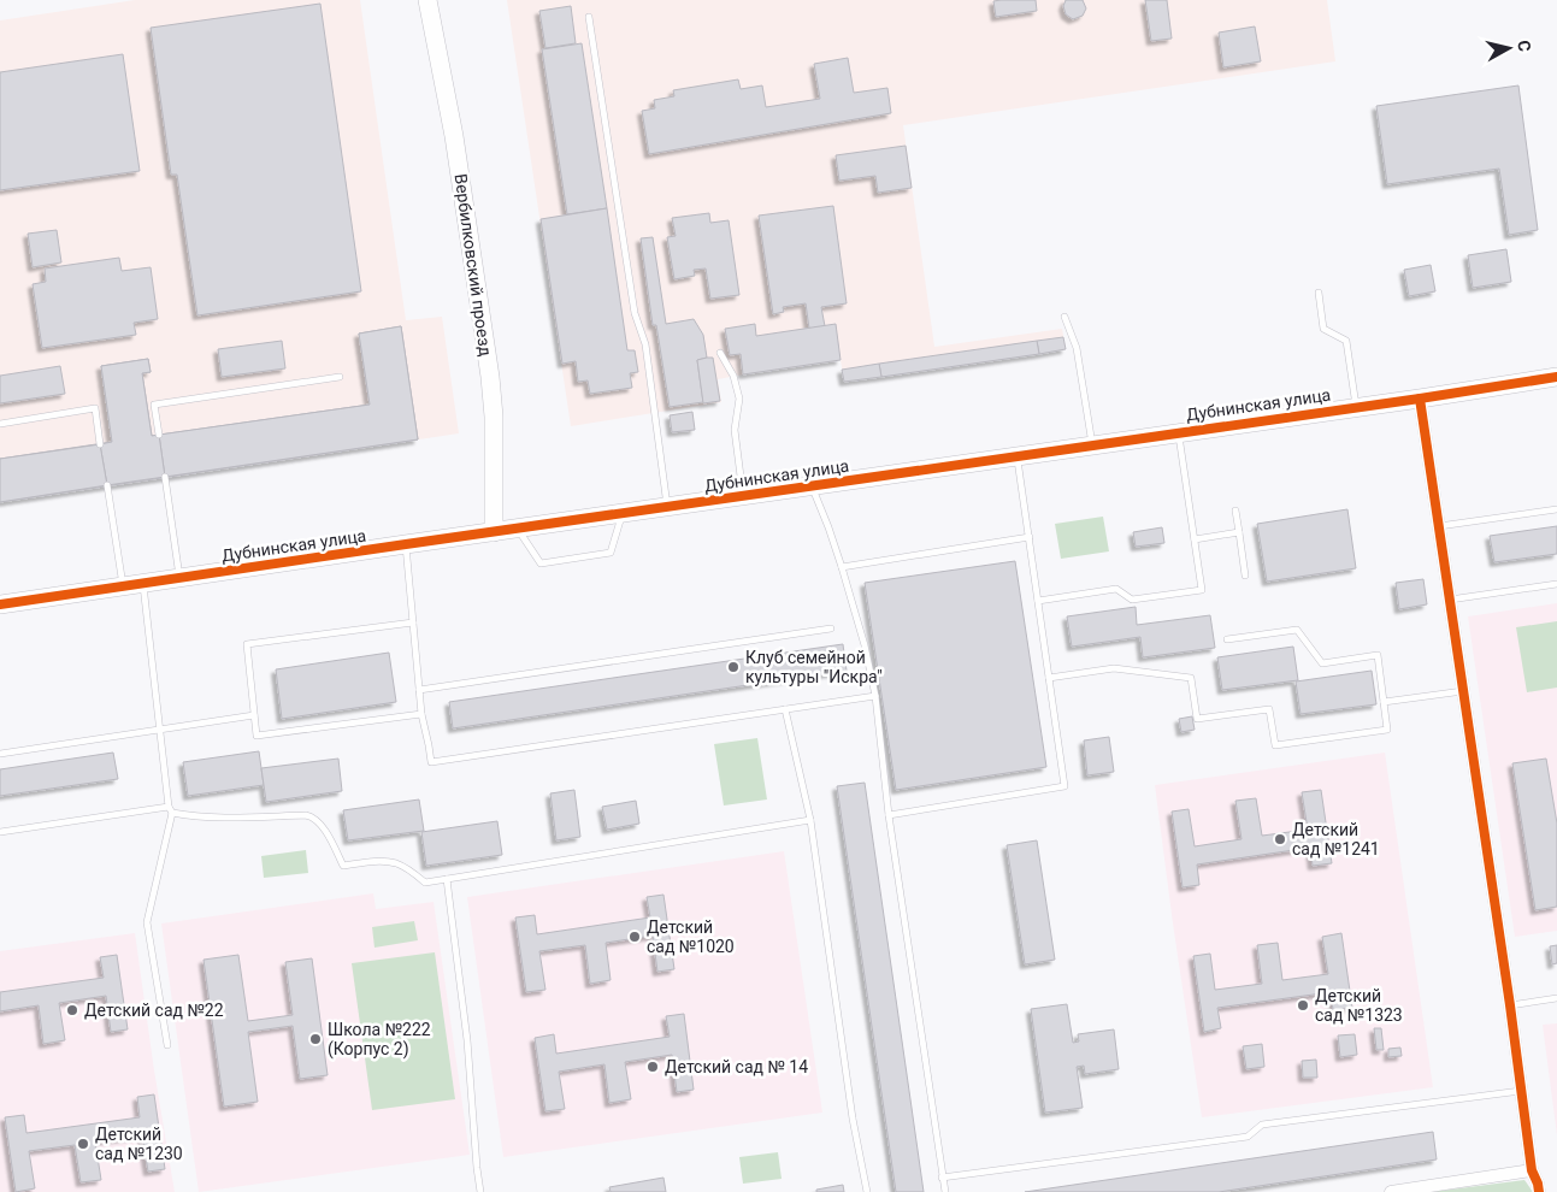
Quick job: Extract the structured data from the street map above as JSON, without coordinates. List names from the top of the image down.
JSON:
{
  "streets": {
    "street": ["Вербилковский проезд", "Дубнинская улица"]
  },
  "crossings": [
    ["Вербилковский проезд", "Дубнинская улица"]
  ],
  "places": [
    "Клуб семейной культуры \"Искра\"",
    "Детский сад №1241",
    "Детский сад №1020",
    "Детский сад №1323",
    "Детский сад №22",
    "Школа №222 (Корпус 2)",
    "Детский сад № 14",
    "Детский сад №1230"
  ],
  "north": "right"
}
